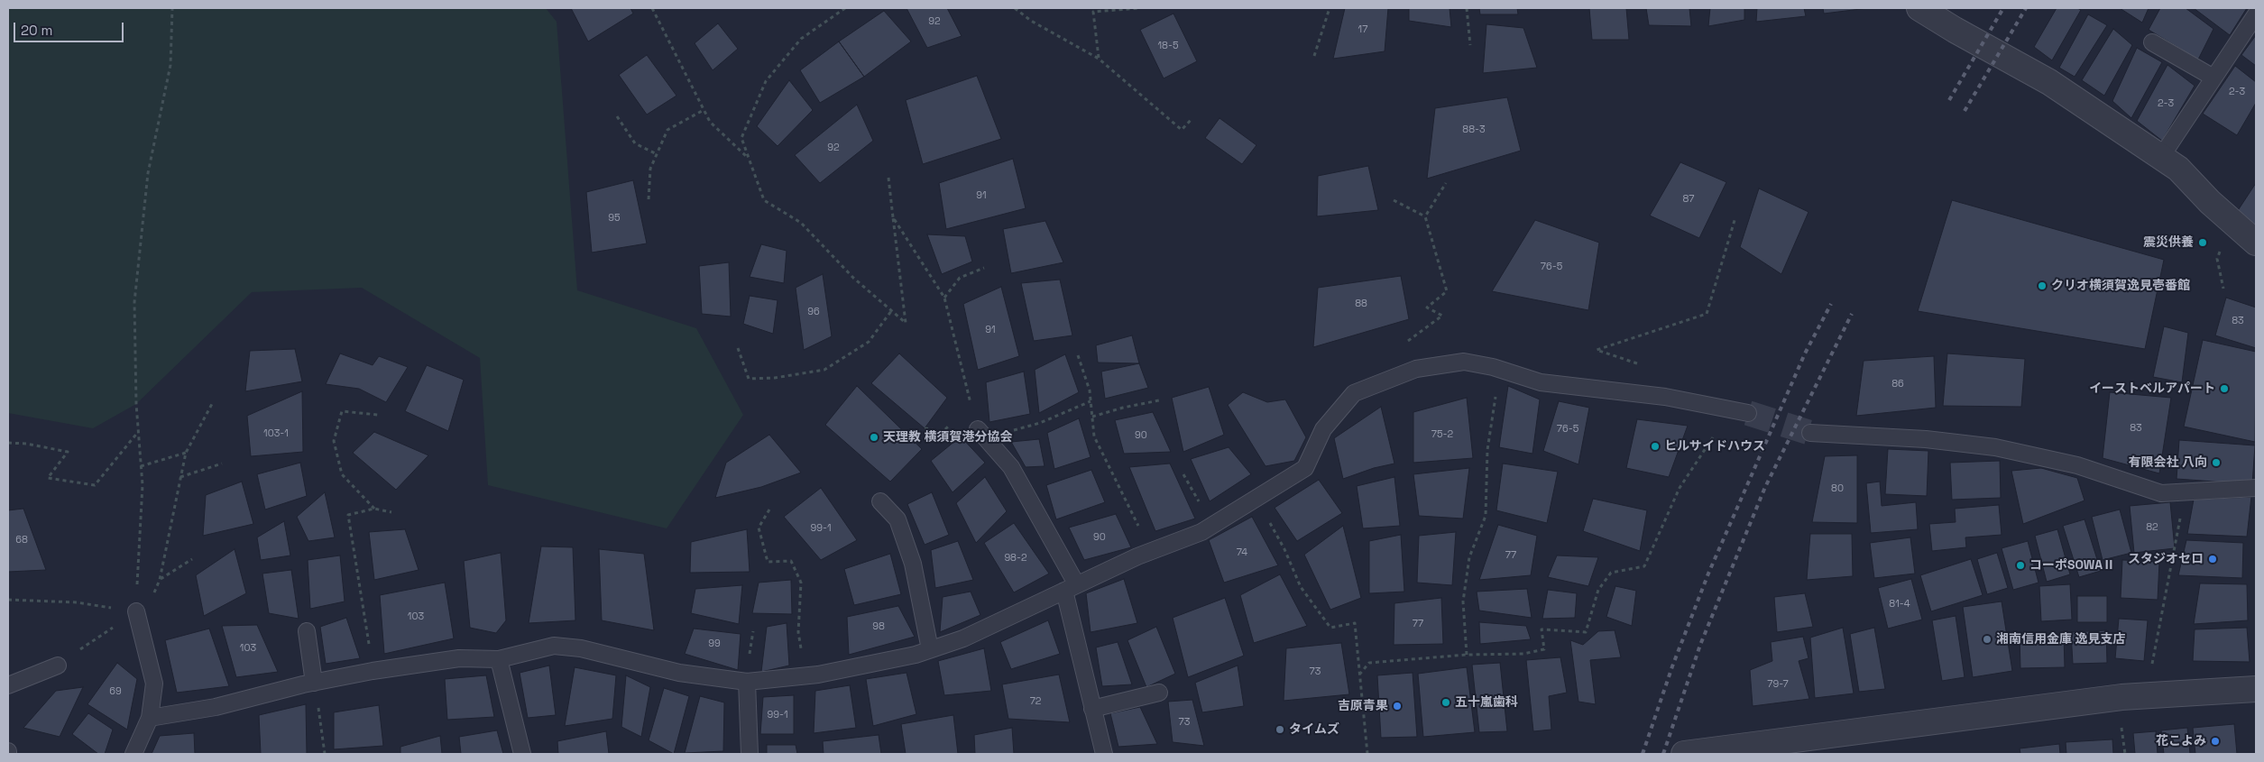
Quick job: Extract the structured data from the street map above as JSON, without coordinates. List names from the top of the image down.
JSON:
{
  "places": [
    "震災供養",
    "クリオ横須賀逸見壱番館",
    "イーストベルアパート",
    "天理教 横須賀港分協会",
    "ヒルサイドハウス",
    "有限会社 八向",
    "スタジオセロ",
    "コーポSOWAⅡ",
    "湘南信用金庫 逸見支店",
    "五十嵐歯科",
    "吉原青果",
    "タイムズ",
    "花こよみ"
  ],
  "house_numbers": [
    "92",
    "17",
    "18-5",
    "2-3",
    "2-3",
    "88-3",
    "92",
    "91",
    "87",
    "95",
    "76-5",
    "88",
    "96",
    "83",
    "91",
    "86",
    "83",
    "76-5",
    "103-1",
    "75-2",
    "90",
    "80",
    "82",
    "99-1",
    "90",
    "68",
    "74",
    "77",
    "98-2",
    "81-4",
    "103",
    "77",
    "98",
    "99",
    "103",
    "73",
    "79-7",
    "69",
    "72",
    "99-1",
    "73"
  ],
  "scale_bar": "20 m"
}
